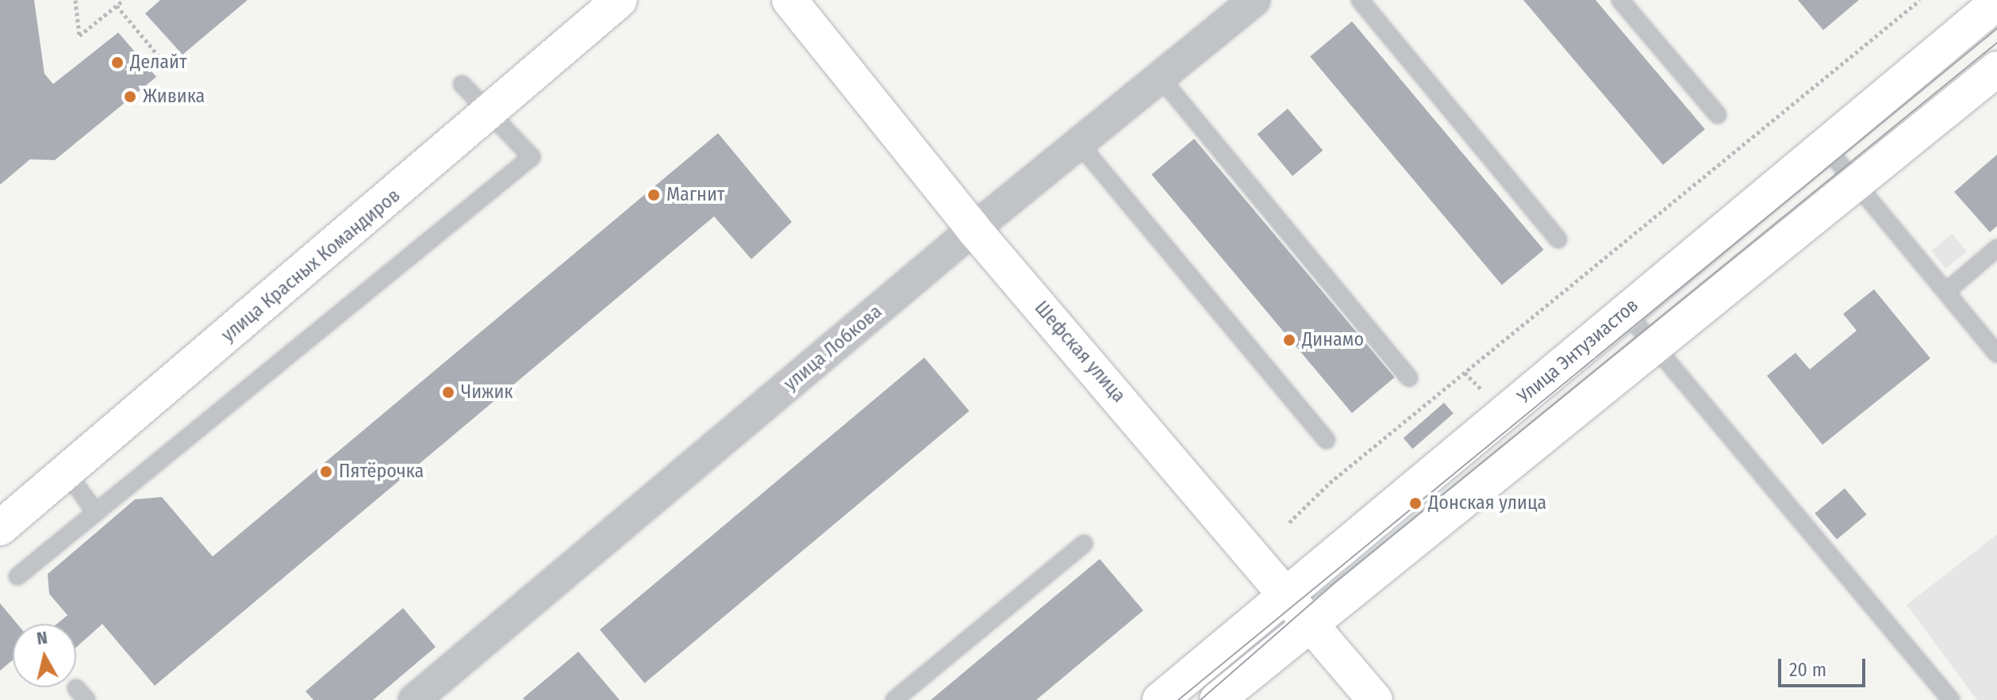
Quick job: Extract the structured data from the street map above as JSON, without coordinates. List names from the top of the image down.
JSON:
{
  "streets": {
    "street": [
      "улица Красных Командиров",
      "улица Лобкова",
      "Улица Энтузиастов",
      "Шефская улица"
    ]
  },
  "crossings": [
    ["улица Лобкова", "Шефская улица"],
    ["Улица Энтузиастов", "Шефская улица"]
  ],
  "places": [
    "Делайт",
    "Живика",
    "Магнит",
    "Динамо",
    "Чижик",
    "Пятёрочка",
    "Донская улица"
  ],
  "scale_bar": "20 m",
  "north": "top"
}
